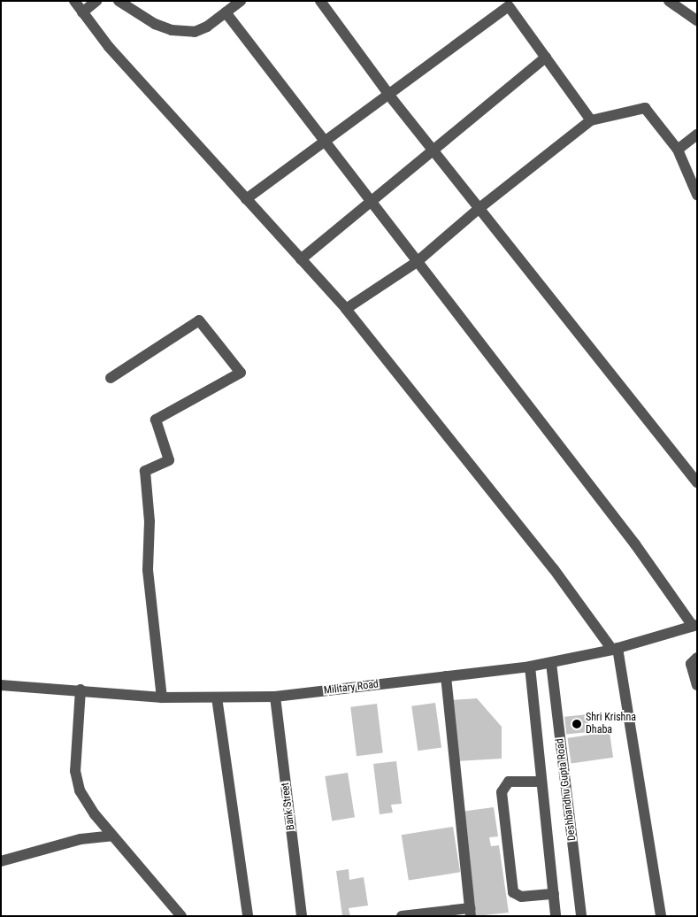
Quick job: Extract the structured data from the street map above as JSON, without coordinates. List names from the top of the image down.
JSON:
{
  "streets": {
    "street": ["Military Road", "Deshbandhu Gupta Road", "Bank Street"]
  },
  "crossings": [
    ["Military Road", "Deshbandhu Gupta Road"],
    ["Military Road", "Bank Street"]
  ],
  "places": ["Shri Krishna Dhaba"]
}
